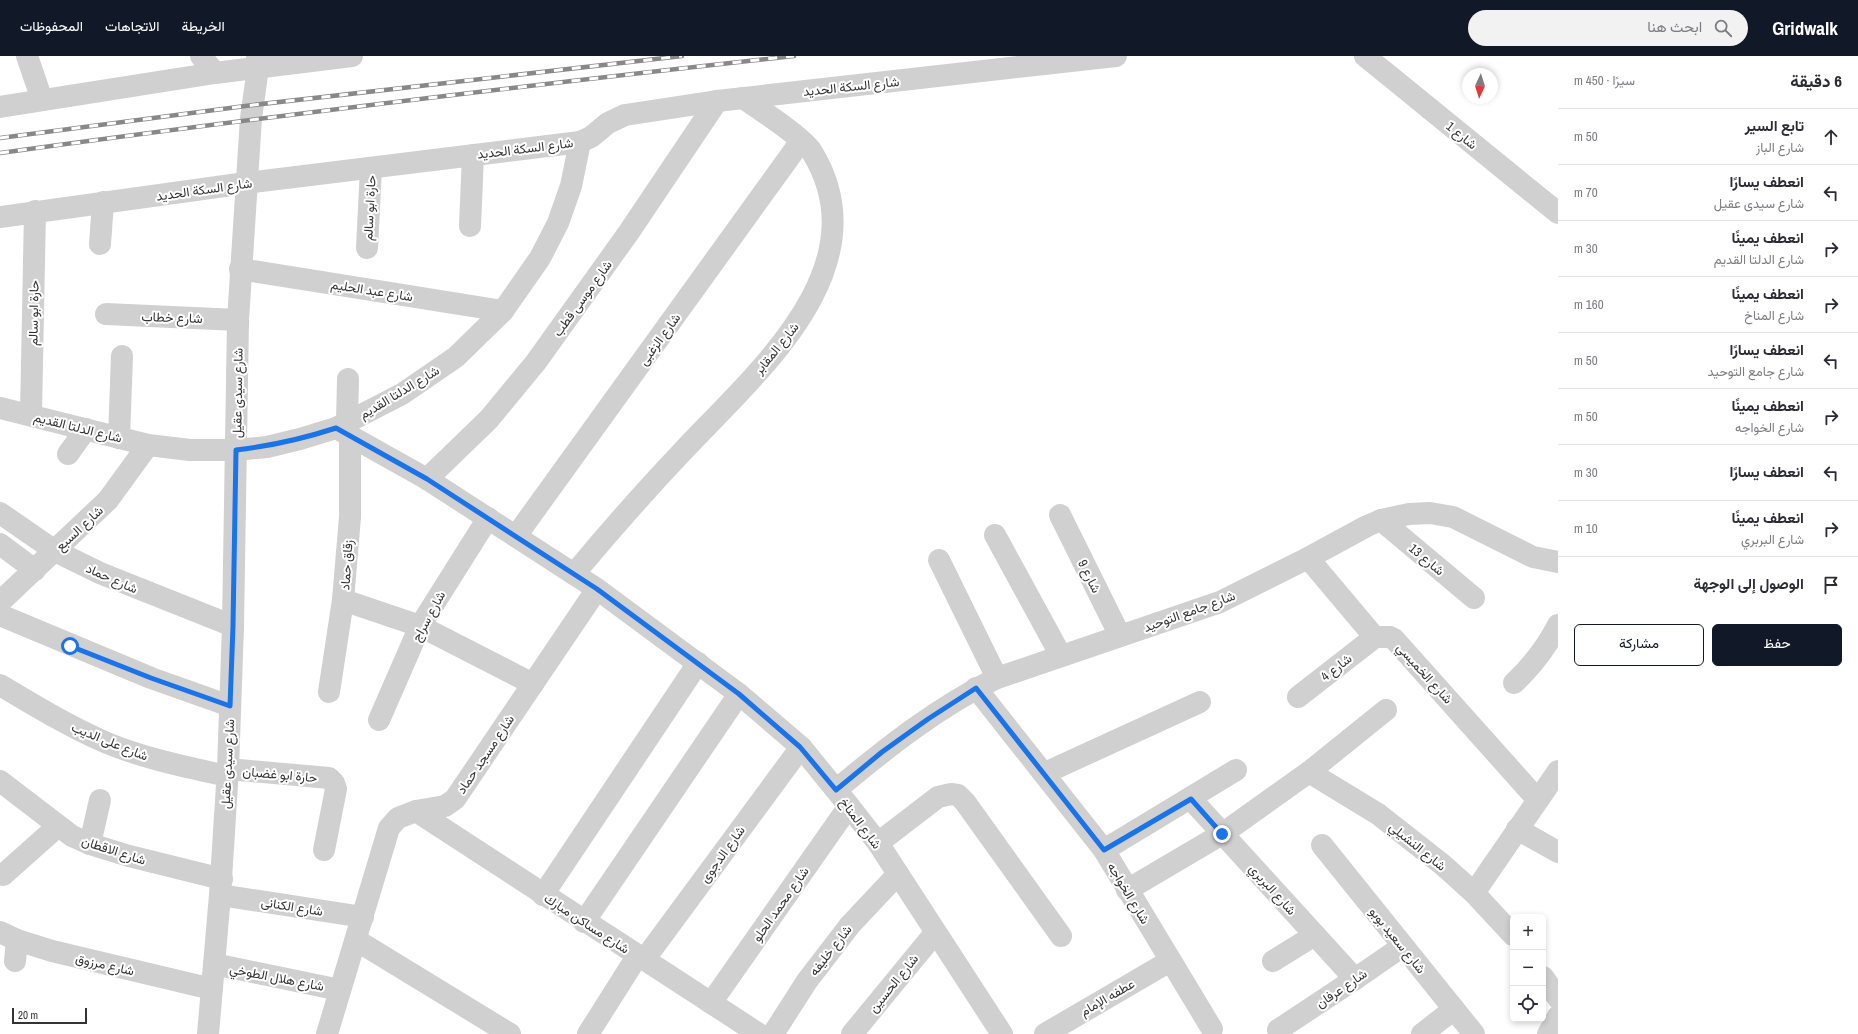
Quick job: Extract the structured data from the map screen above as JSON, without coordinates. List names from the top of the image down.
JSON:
{
  "streets": {
    "street": [
      "شارع السكة الحديد",
      "شارع 1",
      "حارة ابو سالم",
      "شارع عبد الحليم",
      "شارع موسى قطب",
      "شارع خطاب",
      "شارع الزغبى",
      "شارع المقابر",
      "شارع الدلتا القديم",
      "شارع سيدى عقيل",
      "شارع السبع",
      "شارع 13",
      "زقاق حماد",
      "شارع 9",
      "شارع حماد",
      "شارع جامع التوحيد",
      "شارع سراج",
      "شارع 4",
      "شارع الخميسي",
      "شارع على الديب",
      "شارع مسجد حماد",
      "حارة ابو غضبان",
      "شارع المناخ",
      "شارع النشيلي",
      "شارع الاقطان",
      "شارع الدجوى",
      "شارع البربري",
      "شارع الخواجه",
      "شارع محمد الحلو",
      "شارع الكنانى",
      "شارع مساكن مبارك",
      "شارع سعيد بوبو",
      "شارع خليفه",
      "شارع مرزوق",
      "شارع هلال الطوخي",
      "شارع الحسين",
      "شارع عرفان",
      "عطفه الإمام"
    ]
  },
  "crossings": [
    ["شارع السكة الحديد", "حارة ابو سالم"],
    ["شارع السكة الحديد", "شارع موسى قطب"],
    ["شارع السكة الحديد", "شارع المقابر"],
    ["شارع السكة الحديد", "شارع الدلتا القديم"],
    ["شارع السكة الحديد", "شارع سيدى عقيل"],
    ["حارة ابو سالم", "شارع الدلتا القديم"],
    ["شارع عبد الحليم", "شارع الدلتا القديم"],
    ["شارع عبد الحليم", "شارع سيدى عقيل"],
    ["شارع موسى قطب", "شارع المناخ"],
    ["شارع خطاب", "شارع سيدى عقيل"],
    ["شارع الزغبى", "شارع المقابر"],
    ["شارع الزغبى", "شارع المناخ"],
    ["شارع المقابر", "شارع المناخ"],
    ["شارع الدلتا القديم", "شارع سيدى عقيل"],
    ["شارع الدلتا القديم", "شارع السبع"],
    ["شارع الدلتا القديم", "زقاق حماد"],
    ["شارع الدلتا القديم", "شارع المناخ"],
    ["شارع سيدى عقيل", "شارع حماد"],
    ["شارع سيدى عقيل", "شارع على الديب"],
    ["شارع سيدى عقيل", "حارة ابو غضبان"],
    ["شارع سيدى عقيل", "شارع الاقطان"],
    ["شارع سيدى عقيل", "شارع الكنانى"],
    ["شارع سيدى عقيل", "شارع مرزوق"],
    ["شارع سيدى عقيل", "شارع هلال الطوخي"],
    ["شارع السبع", "شارع حماد"],
    ["شارع 13", "شارع جامع التوحيد"],
    ["زقاق حماد", "شارع المناخ"],
    ["شارع 9", "شارع جامع التوحيد"],
    ["شارع جامع التوحيد", "شارع المناخ"],
    ["شارع جامع التوحيد", "شارع الخواجه"],
    ["شارع جامع التوحيد", "شارع محمد الحلو"],
    ["شارع سراج", "شارع المناخ"],
    ["شارع 4", "شارع الخميسي"],
    ["شارع على الديب", "حارة ابو غضبان"],
    ["شارع مسجد حماد", "شارع المناخ"],
    ["شارع مسجد حماد", "شارع الكنانى"],
    ["شارع مسجد حماد", "شارع مساكن مبارك"],
    ["شارع مسجد حماد", "شارع هلال الطوخي"],
    ["شارع المناخ", "شارع الدجوى"],
    ["شارع المناخ", "شارع محمد الحلو"],
    ["شارع المناخ", "شارع خليفه"],
    ["شارع المناخ", "شارع الحسين"],
    ["شارع الاقطان", "شارع الكنانى"],
    ["شارع الدجوى", "شارع مساكن مبارك"],
    ["شارع البربري", "شارع عرفان"],
    ["شارع الخواجه", "عطفه الإمام"],
    ["شارع محمد الحلو", "شارع مساكن مبارك"],
    ["شارع سعيد بوبو", "شارع عرفان"]
  ],
  "scale_bar": "20 m",
  "north": "bottom",
  "page": {
    "header": "Gridwalk",
    "search": "ابحث هنا",
    "nav": ["الخريطة", "الاتجاهات", "المحفوظات"],
    "heading": ["6 دقيقة", "سيرًا · 450 m"],
    "list": [
      ["تابع السير", "شارع الباز", "50 m"],
      ["انعطف يسارًا", "شارع سيدى عقيل", "70 m"],
      ["انعطف يمينًا", "شارع الدلتا القديم", "30 m"],
      ["انعطف يمينًا", "شارع المناخ", "160 m"],
      ["انعطف يسارًا", "شارع جامع التوحيد", "50 m"],
      ["انعطف يمينًا", "شارع الخواجه", "50 m"],
      ["انعطف يسارًا", "30 m"],
      ["انعطف يمينًا", "شارع البربري", "10 m"],
      "الوصول إلى الوجهة"
    ],
    "buttons": ["حفظ", "مشاركة"],
    "map_buttons": ["+", "−"],
    "scale": "20 m"
  }
}
